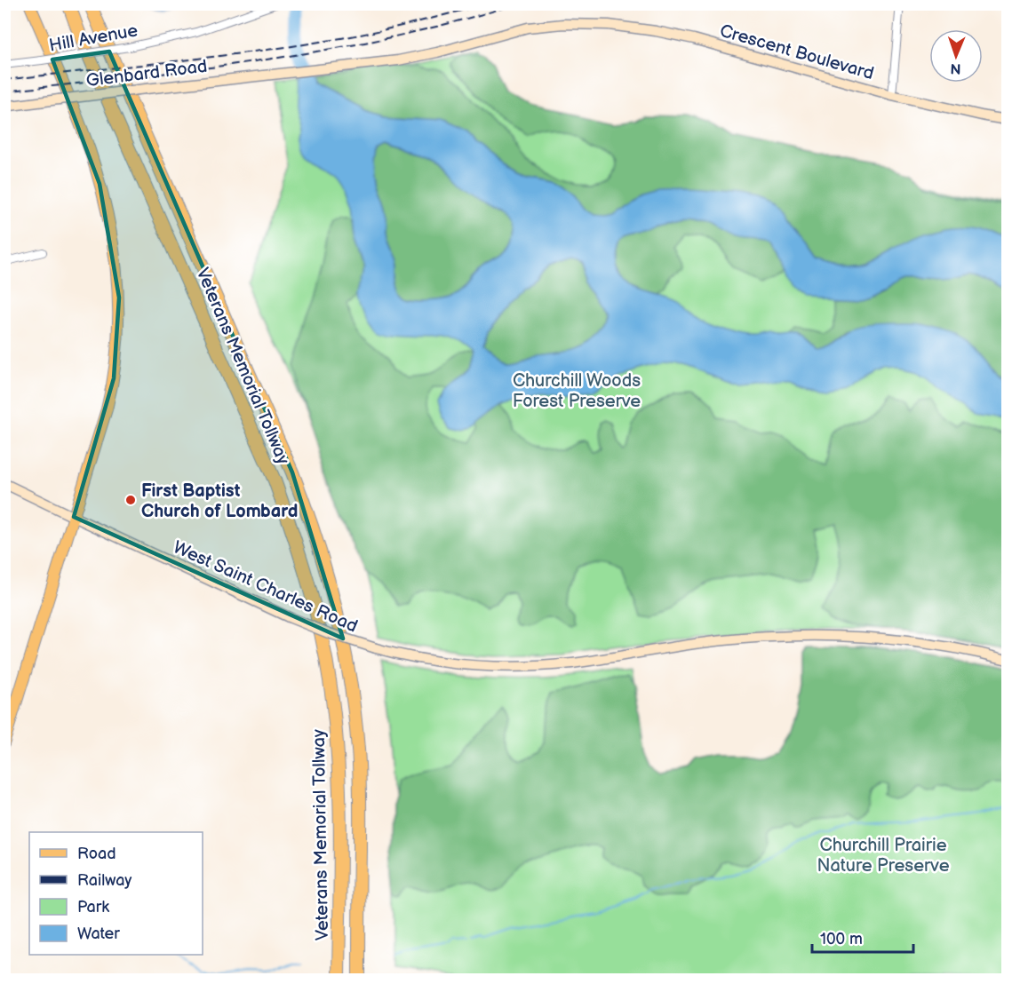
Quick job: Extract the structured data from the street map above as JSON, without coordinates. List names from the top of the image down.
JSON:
{
  "streets": {
    "highway": ["Veterans Memorial Tollway"],
    "main road": ["Crescent Boulevard", "Glenbard Road", "West Saint Charles Road"],
    "street": ["Hill Avenue"]
  },
  "crossings": [
    ["Crescent Boulevard", "Glenbard Road"]
  ],
  "parks": ["Churchill Woods Forest Preserve", "Churchill Prairie Nature Preserve"],
  "places": ["First Baptist Church of Lombard"],
  "legend": [
    "Road",
    "Railway",
    "Park",
    "Water"
  ],
  "scale_bar": "100 m",
  "north": "bottom"
}
